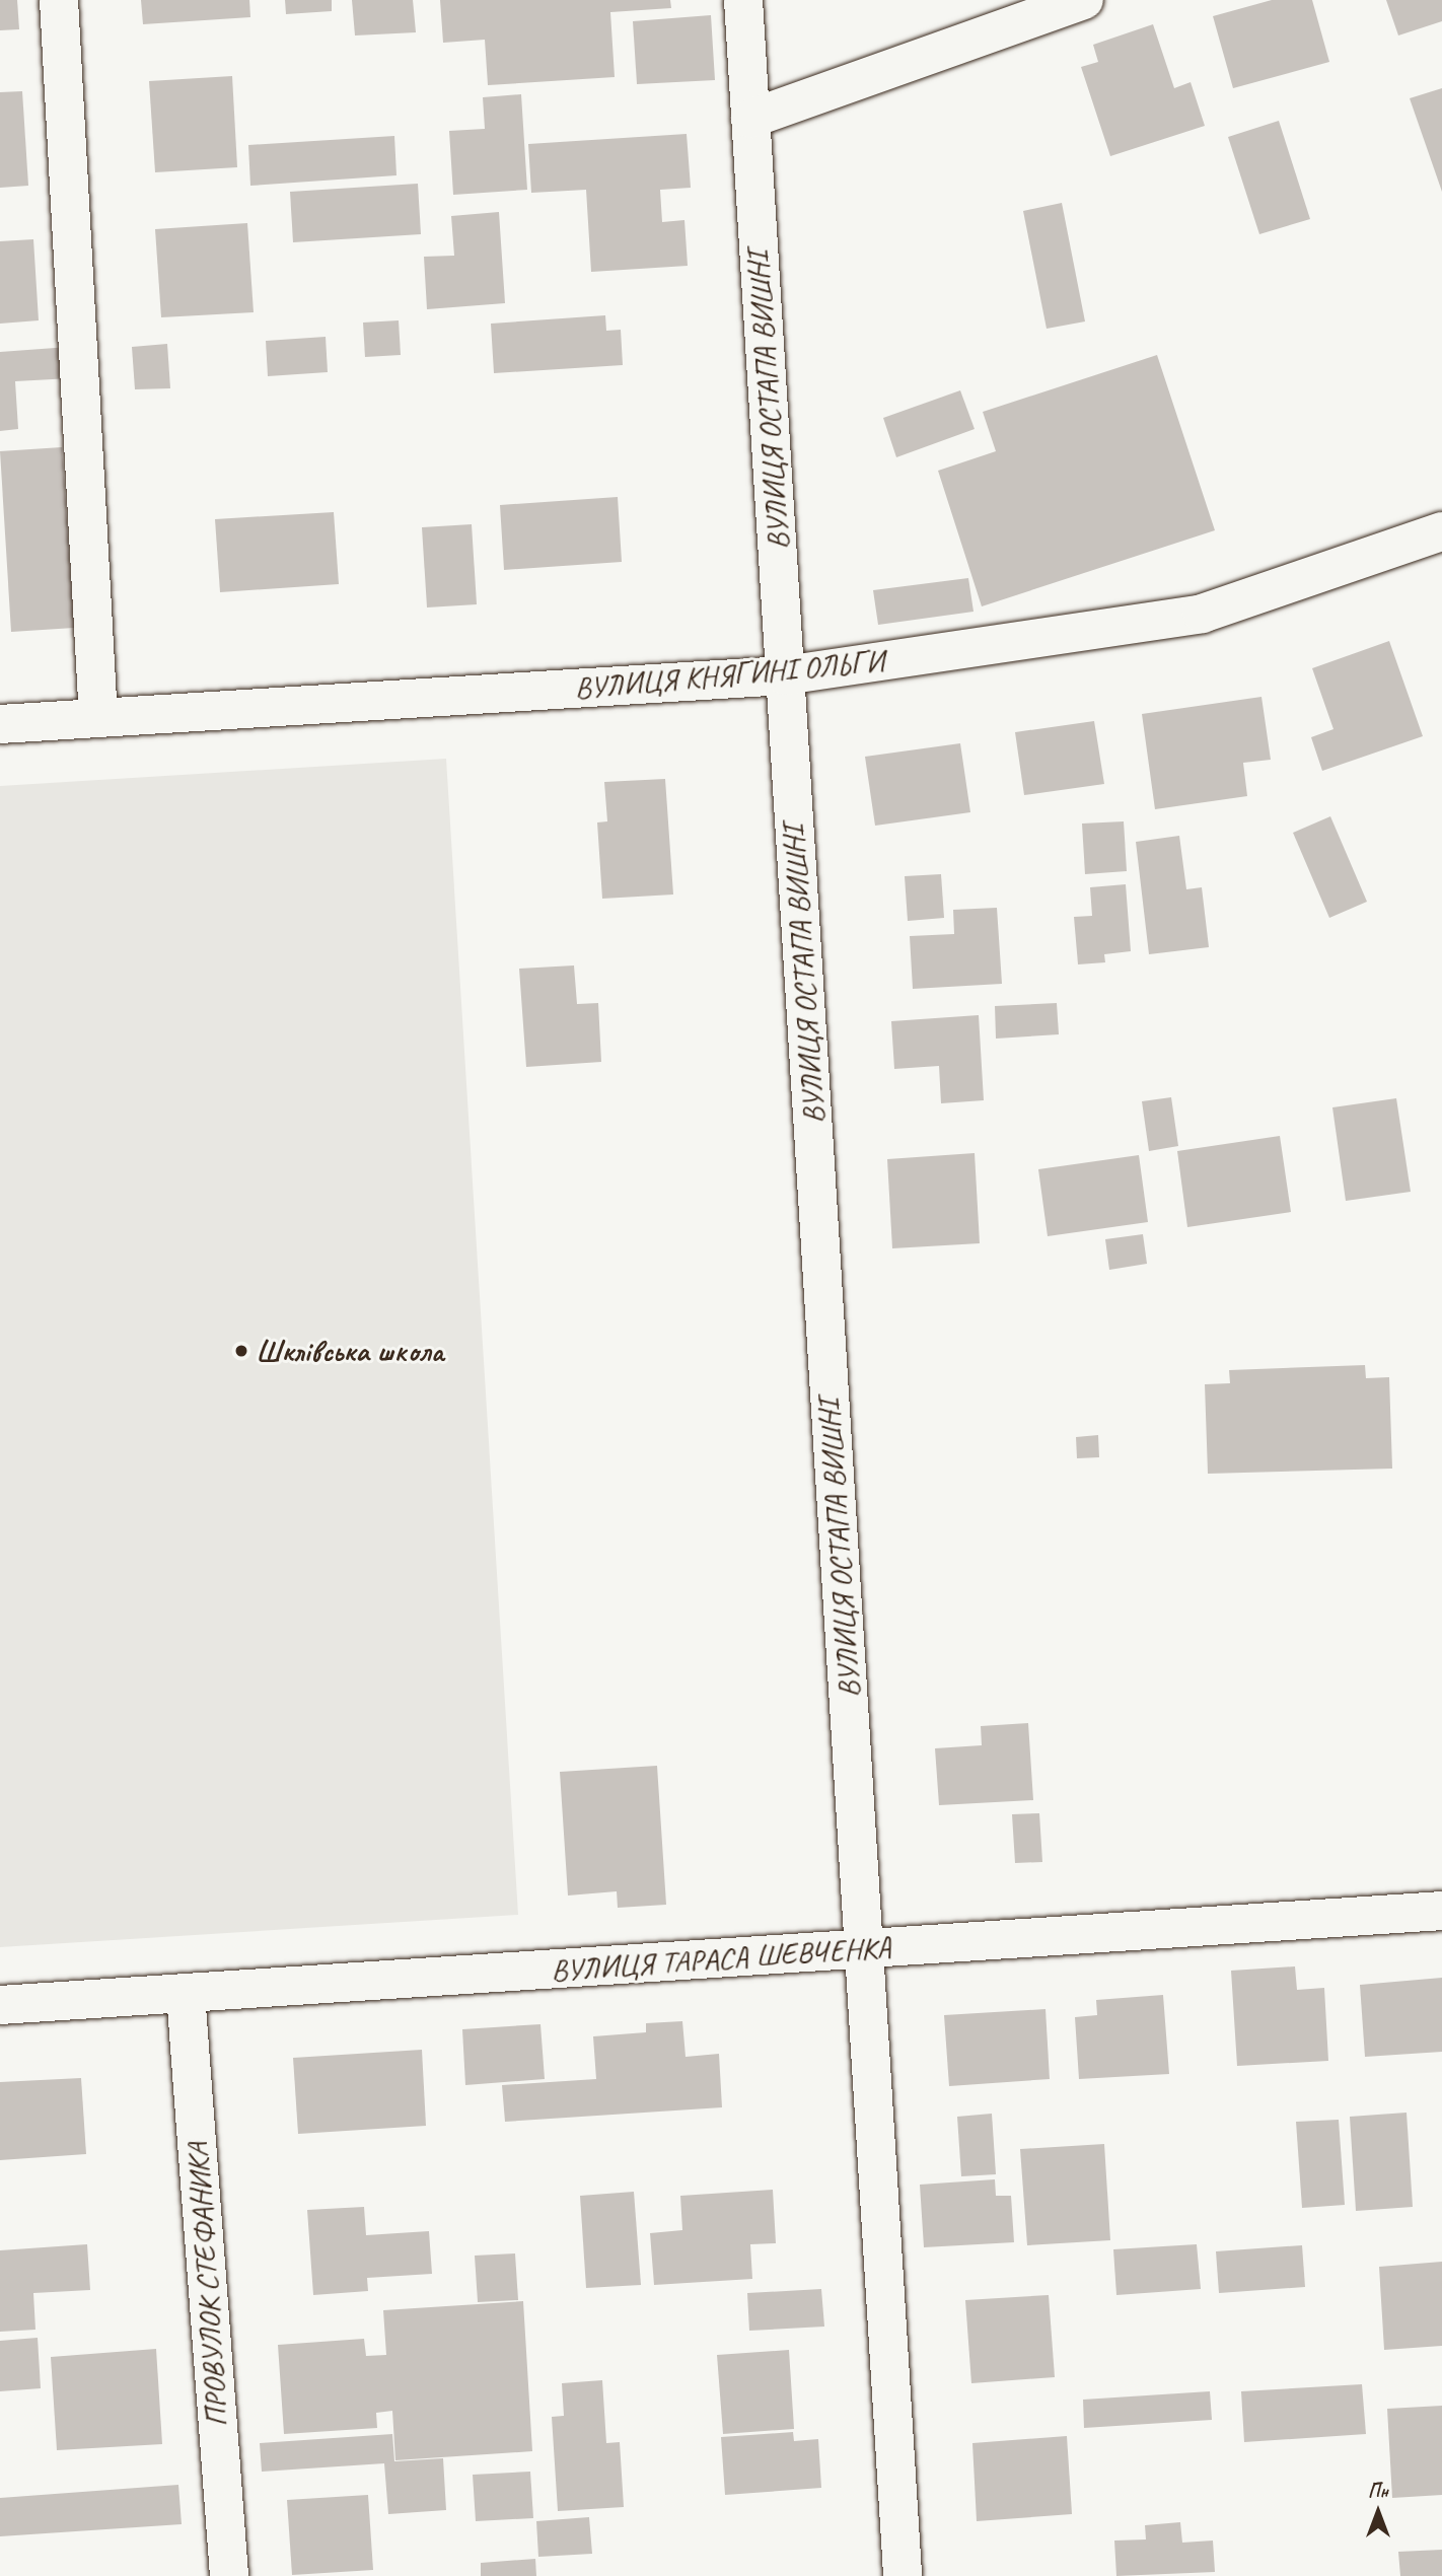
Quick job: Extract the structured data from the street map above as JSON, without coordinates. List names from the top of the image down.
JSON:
{
  "streets": {
    "street": [
      "ВУЛИЦЯ ОСТАПА ВИШНІ",
      "ВУЛИЦЯ КНЯГИНІ ОЛЬГИ",
      "ВУЛИЦЯ ТАРАСА ШЕВЧЕНКА",
      "ПРОВУЛОК СТЕФАНИКА"
    ]
  },
  "crossings": [
    ["ВУЛИЦЯ ОСТАПА ВИШНІ", "ВУЛИЦЯ КНЯГИНІ ОЛЬГИ"],
    ["ВУЛИЦЯ ОСТАПА ВИШНІ", "ВУЛИЦЯ ТАРАСА ШЕВЧЕНКА"],
    ["ВУЛИЦЯ ТАРАСА ШЕВЧЕНКА", "ПРОВУЛОК СТЕФАНИКА"]
  ],
  "places": ["Шклівська школа"],
  "north": "top"
}
